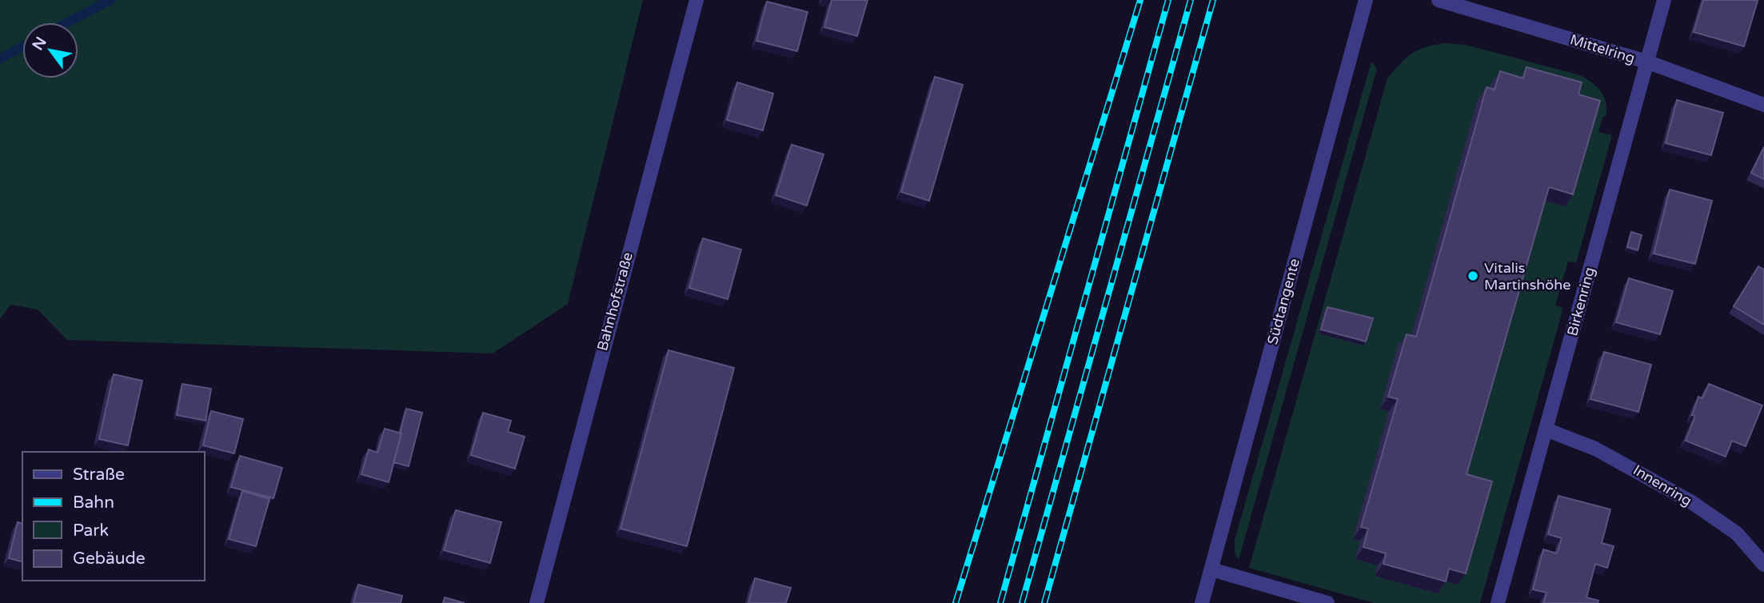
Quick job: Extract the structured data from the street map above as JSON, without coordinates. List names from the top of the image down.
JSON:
{
  "streets": {
    "street": [
      "Mittelring",
      "Bahnhofstraße",
      "Südtangente",
      "Birkenring",
      "Innenring"
    ]
  },
  "crossings": [
    ["Mittelring", "Birkenring"],
    ["Birkenring", "Innenring"]
  ],
  "places": ["Vitalis Martinshöhe"],
  "legend": [
    "Straße",
    "Bahn",
    "Park",
    "Gebäude"
  ],
  "north": "top left"
}
